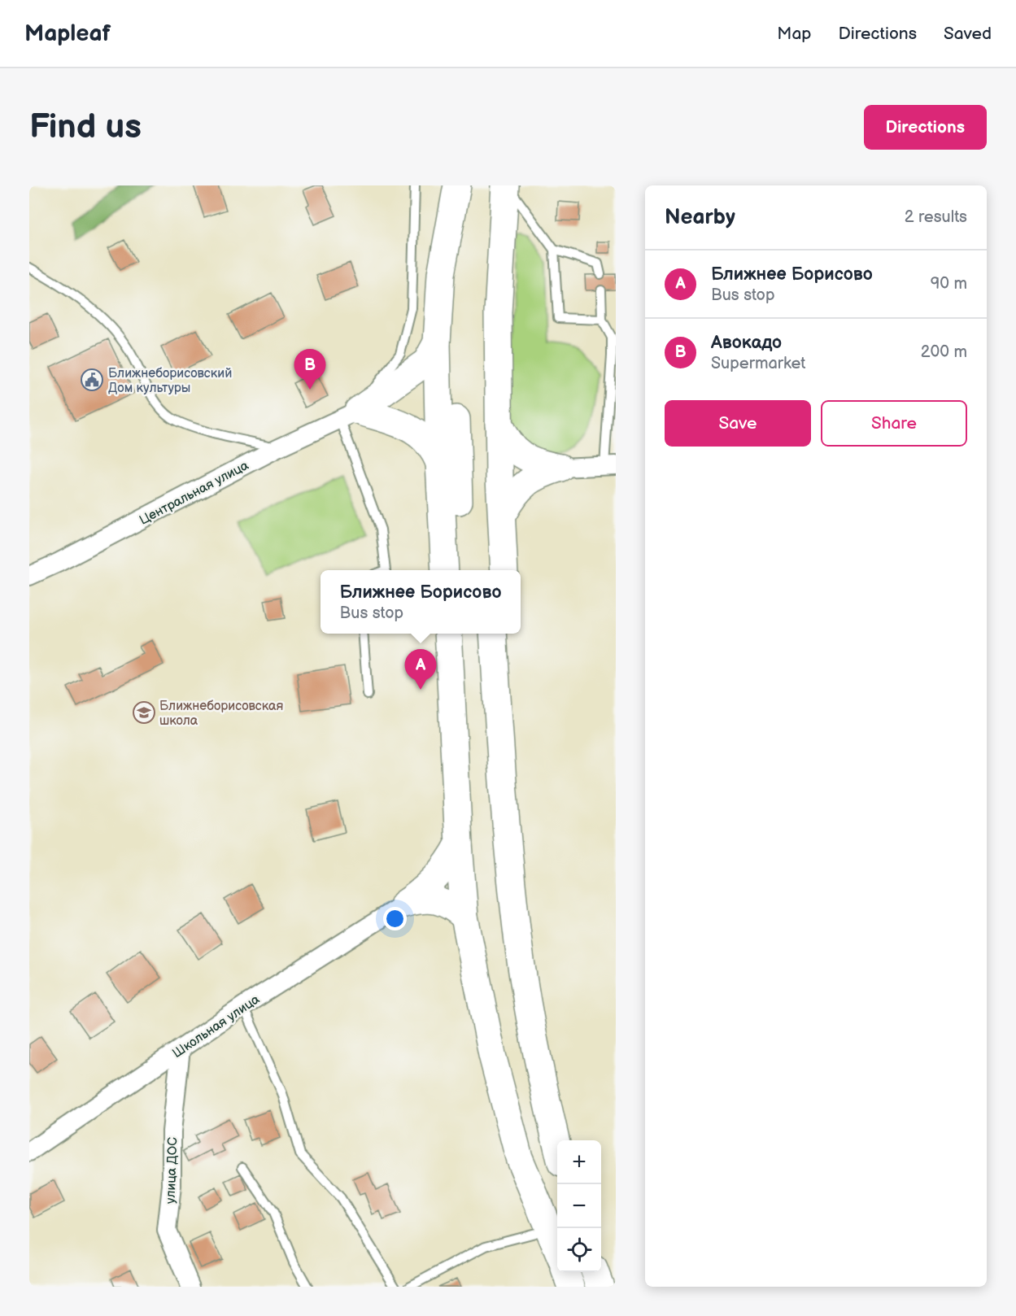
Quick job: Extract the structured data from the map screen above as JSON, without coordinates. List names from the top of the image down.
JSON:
{
  "streets": {
    "street": ["Центральная улица", "Школьная улица", "улица ДОС"]
  },
  "crossings": [
    ["Школьная улица", "улица ДОС"]
  ],
  "places": {
    "public building": ["Ближнеборисовский Дом культуры"],
    "school or university": ["Ближнеборисовская школа"]
  },
  "page": {
    "header": "Mapleaf",
    "nav": ["Map", "Directions", "Saved"],
    "buttons": [
      "Directions",
      ["Save", "Share"]
    ],
    "title": "Find us",
    "heading": ["Nearby", "2 results"],
    "list": [
      {
        "mark": "A",
        "name": "Ближнее Борисово",
        "note": "Bus stop",
        "value": "90 m"
      },
      {
        "mark": "B",
        "name": "Авокадо",
        "note": "Supermarket",
        "value": "200 m"
      }
    ],
    "pins": ["B", "A"],
    "popup": ["Ближнее Борисово", "Bus stop"],
    "map_buttons": ["+", "−"]
  }
}
